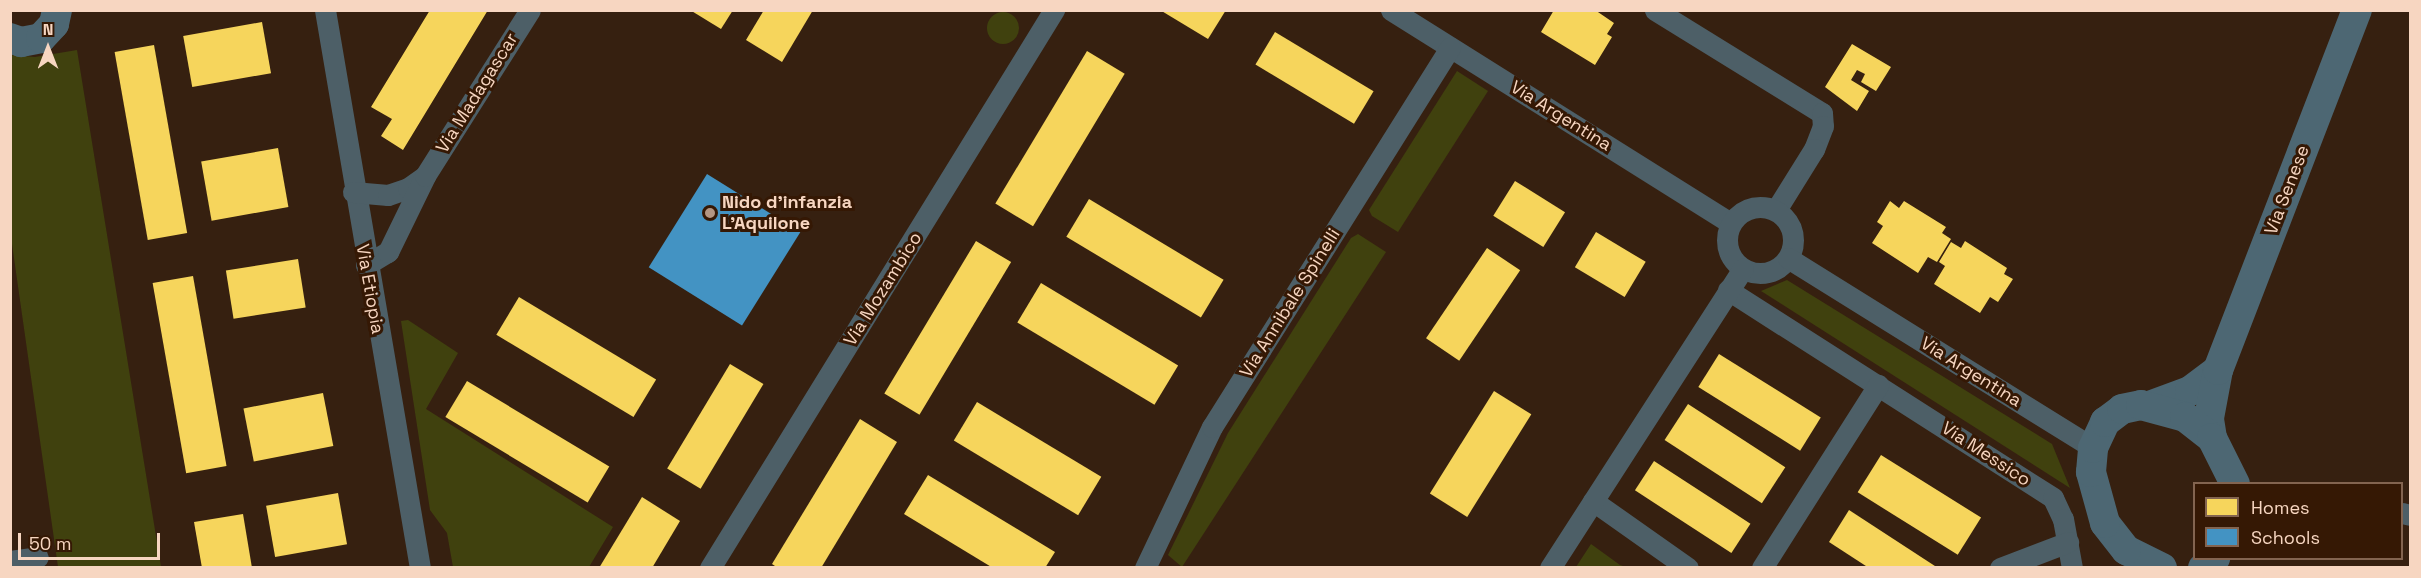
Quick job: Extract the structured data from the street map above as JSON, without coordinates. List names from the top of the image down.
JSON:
{
  "streets": {
    "main road": ["Via Senese"],
    "street": [
      "Via Madagascar",
      "Via Argentina",
      "Via Etiopia",
      "Via Mozambico",
      "Via Annibale Spinelli",
      "Via Messico"
    ]
  },
  "crossings": [
    ["Via Madagascar", "Via Etiopia"],
    ["Via Argentina", "Via Annibale Spinelli"]
  ],
  "places": ["Nido d'infanzia L'Aquilone"],
  "legend": ["Homes", "Schools"],
  "scale_bar": "50 m",
  "north": "top"
}
